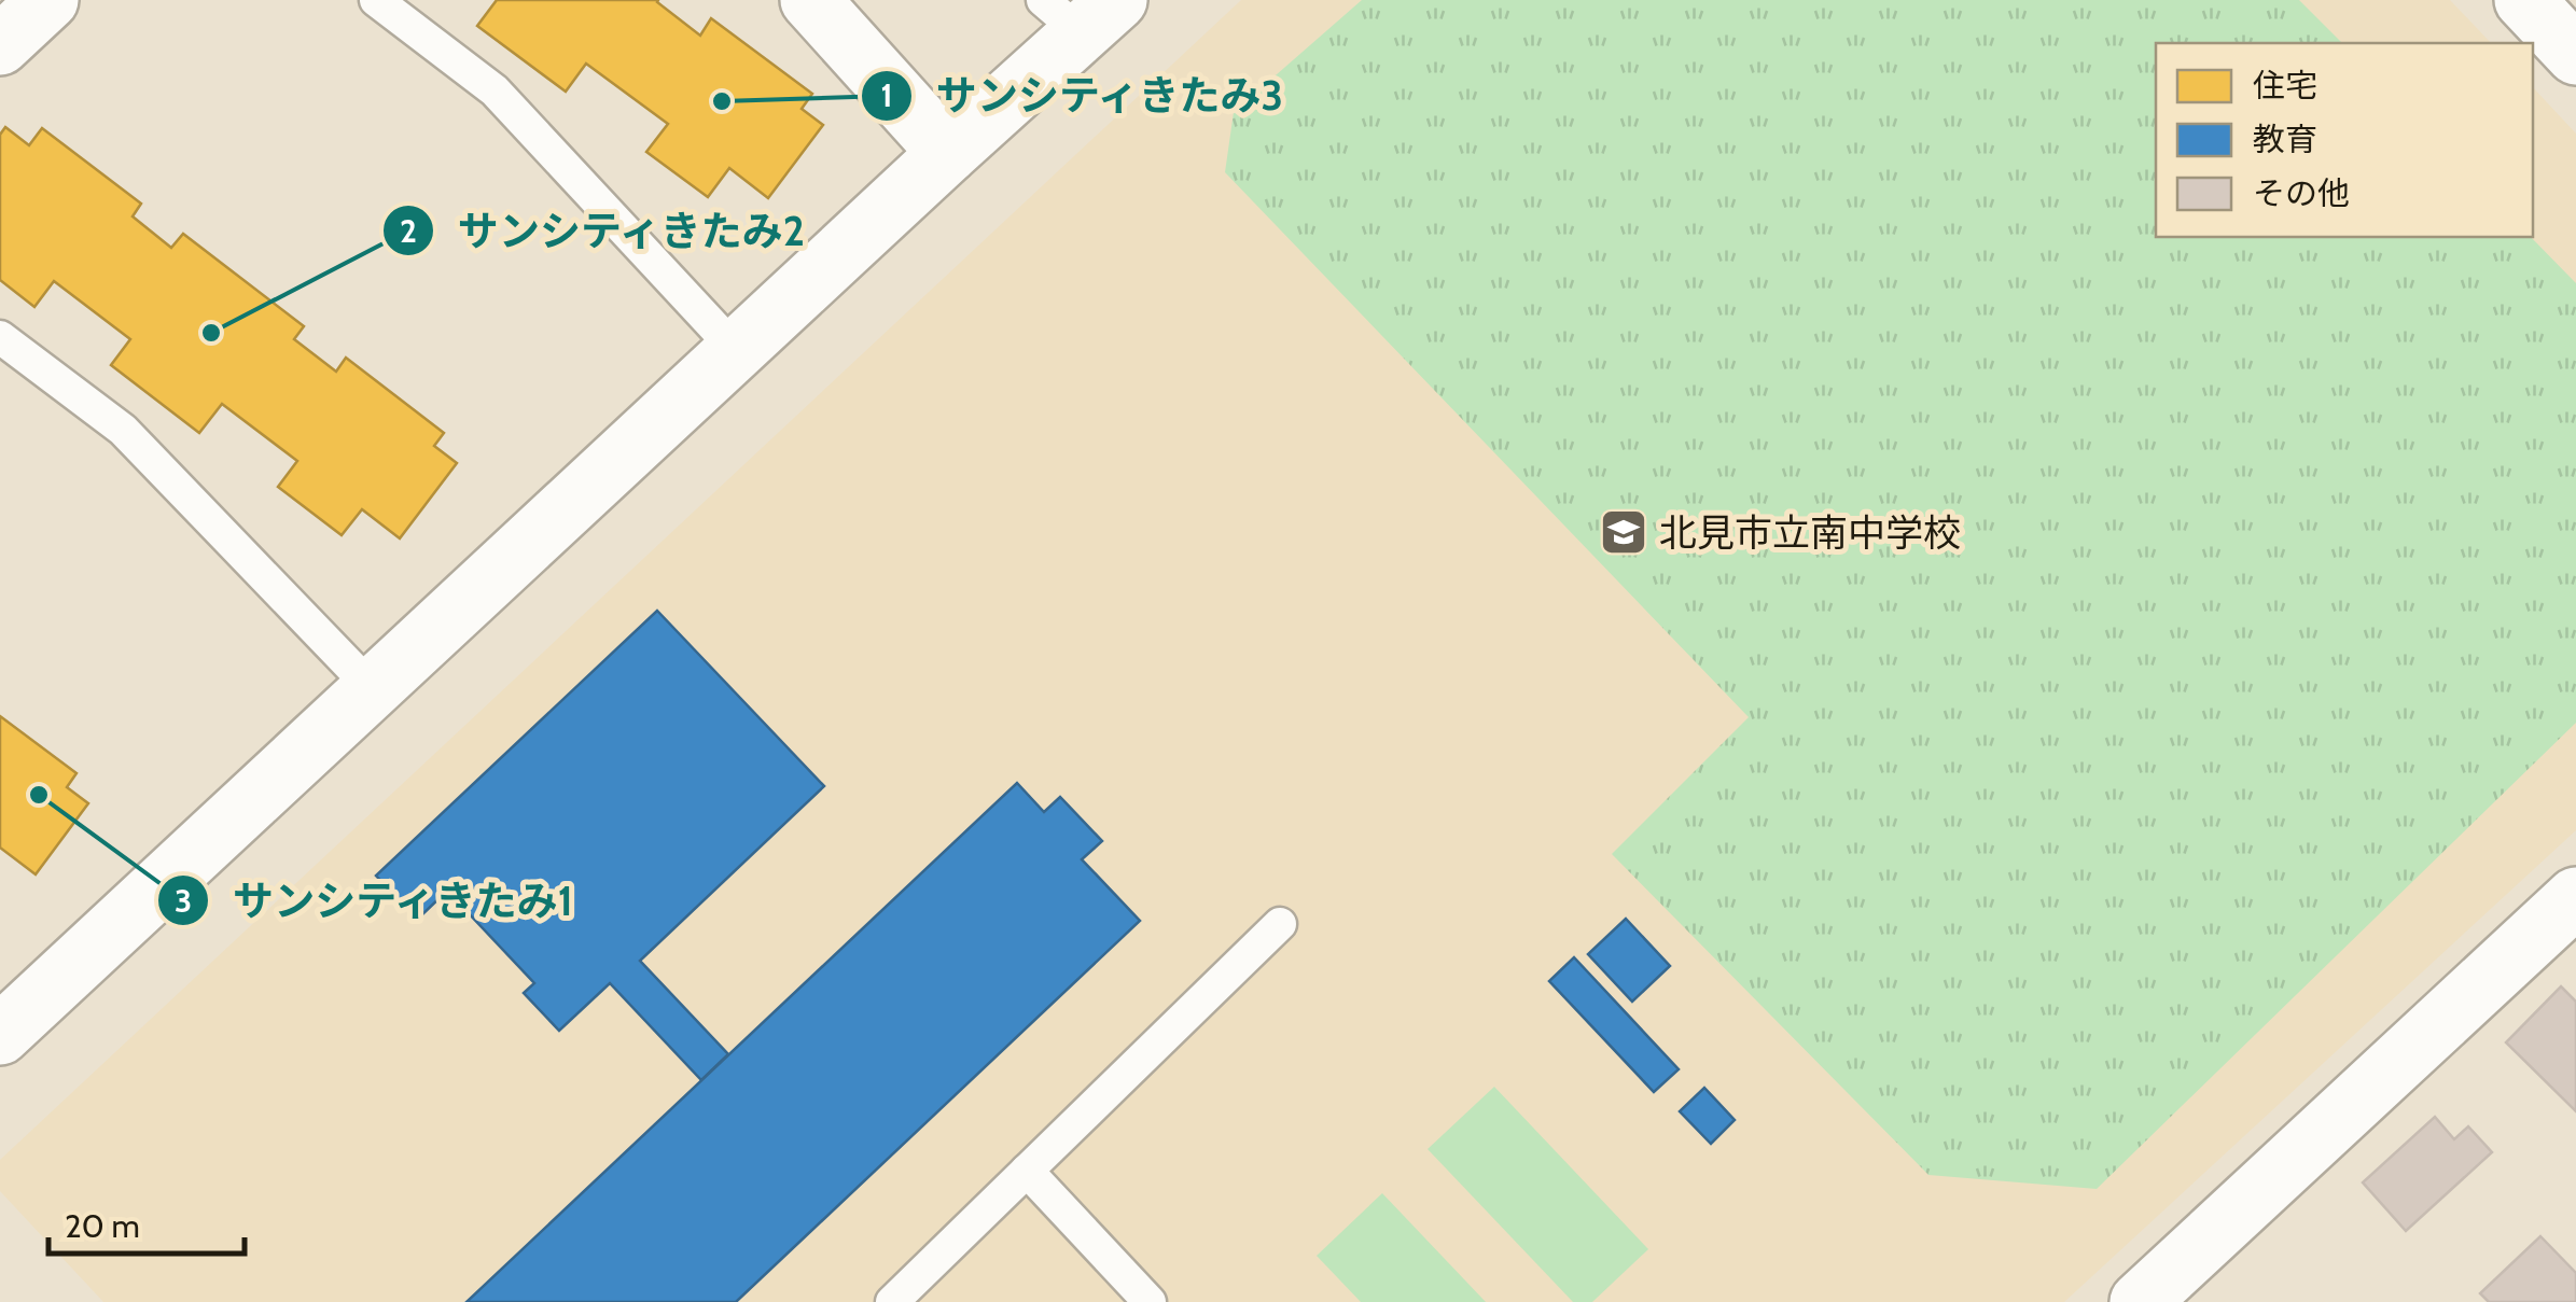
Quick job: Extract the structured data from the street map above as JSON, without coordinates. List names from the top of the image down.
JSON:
{
  "places": {
    "other": ["サンシティきたみ3", "サンシティきたみ2", "サンシティきたみ1"],
    "school or university": ["北見市立南中学校"]
  },
  "legend": ["住宅", "教育", "その他"],
  "scale_bar": "20 m"
}
